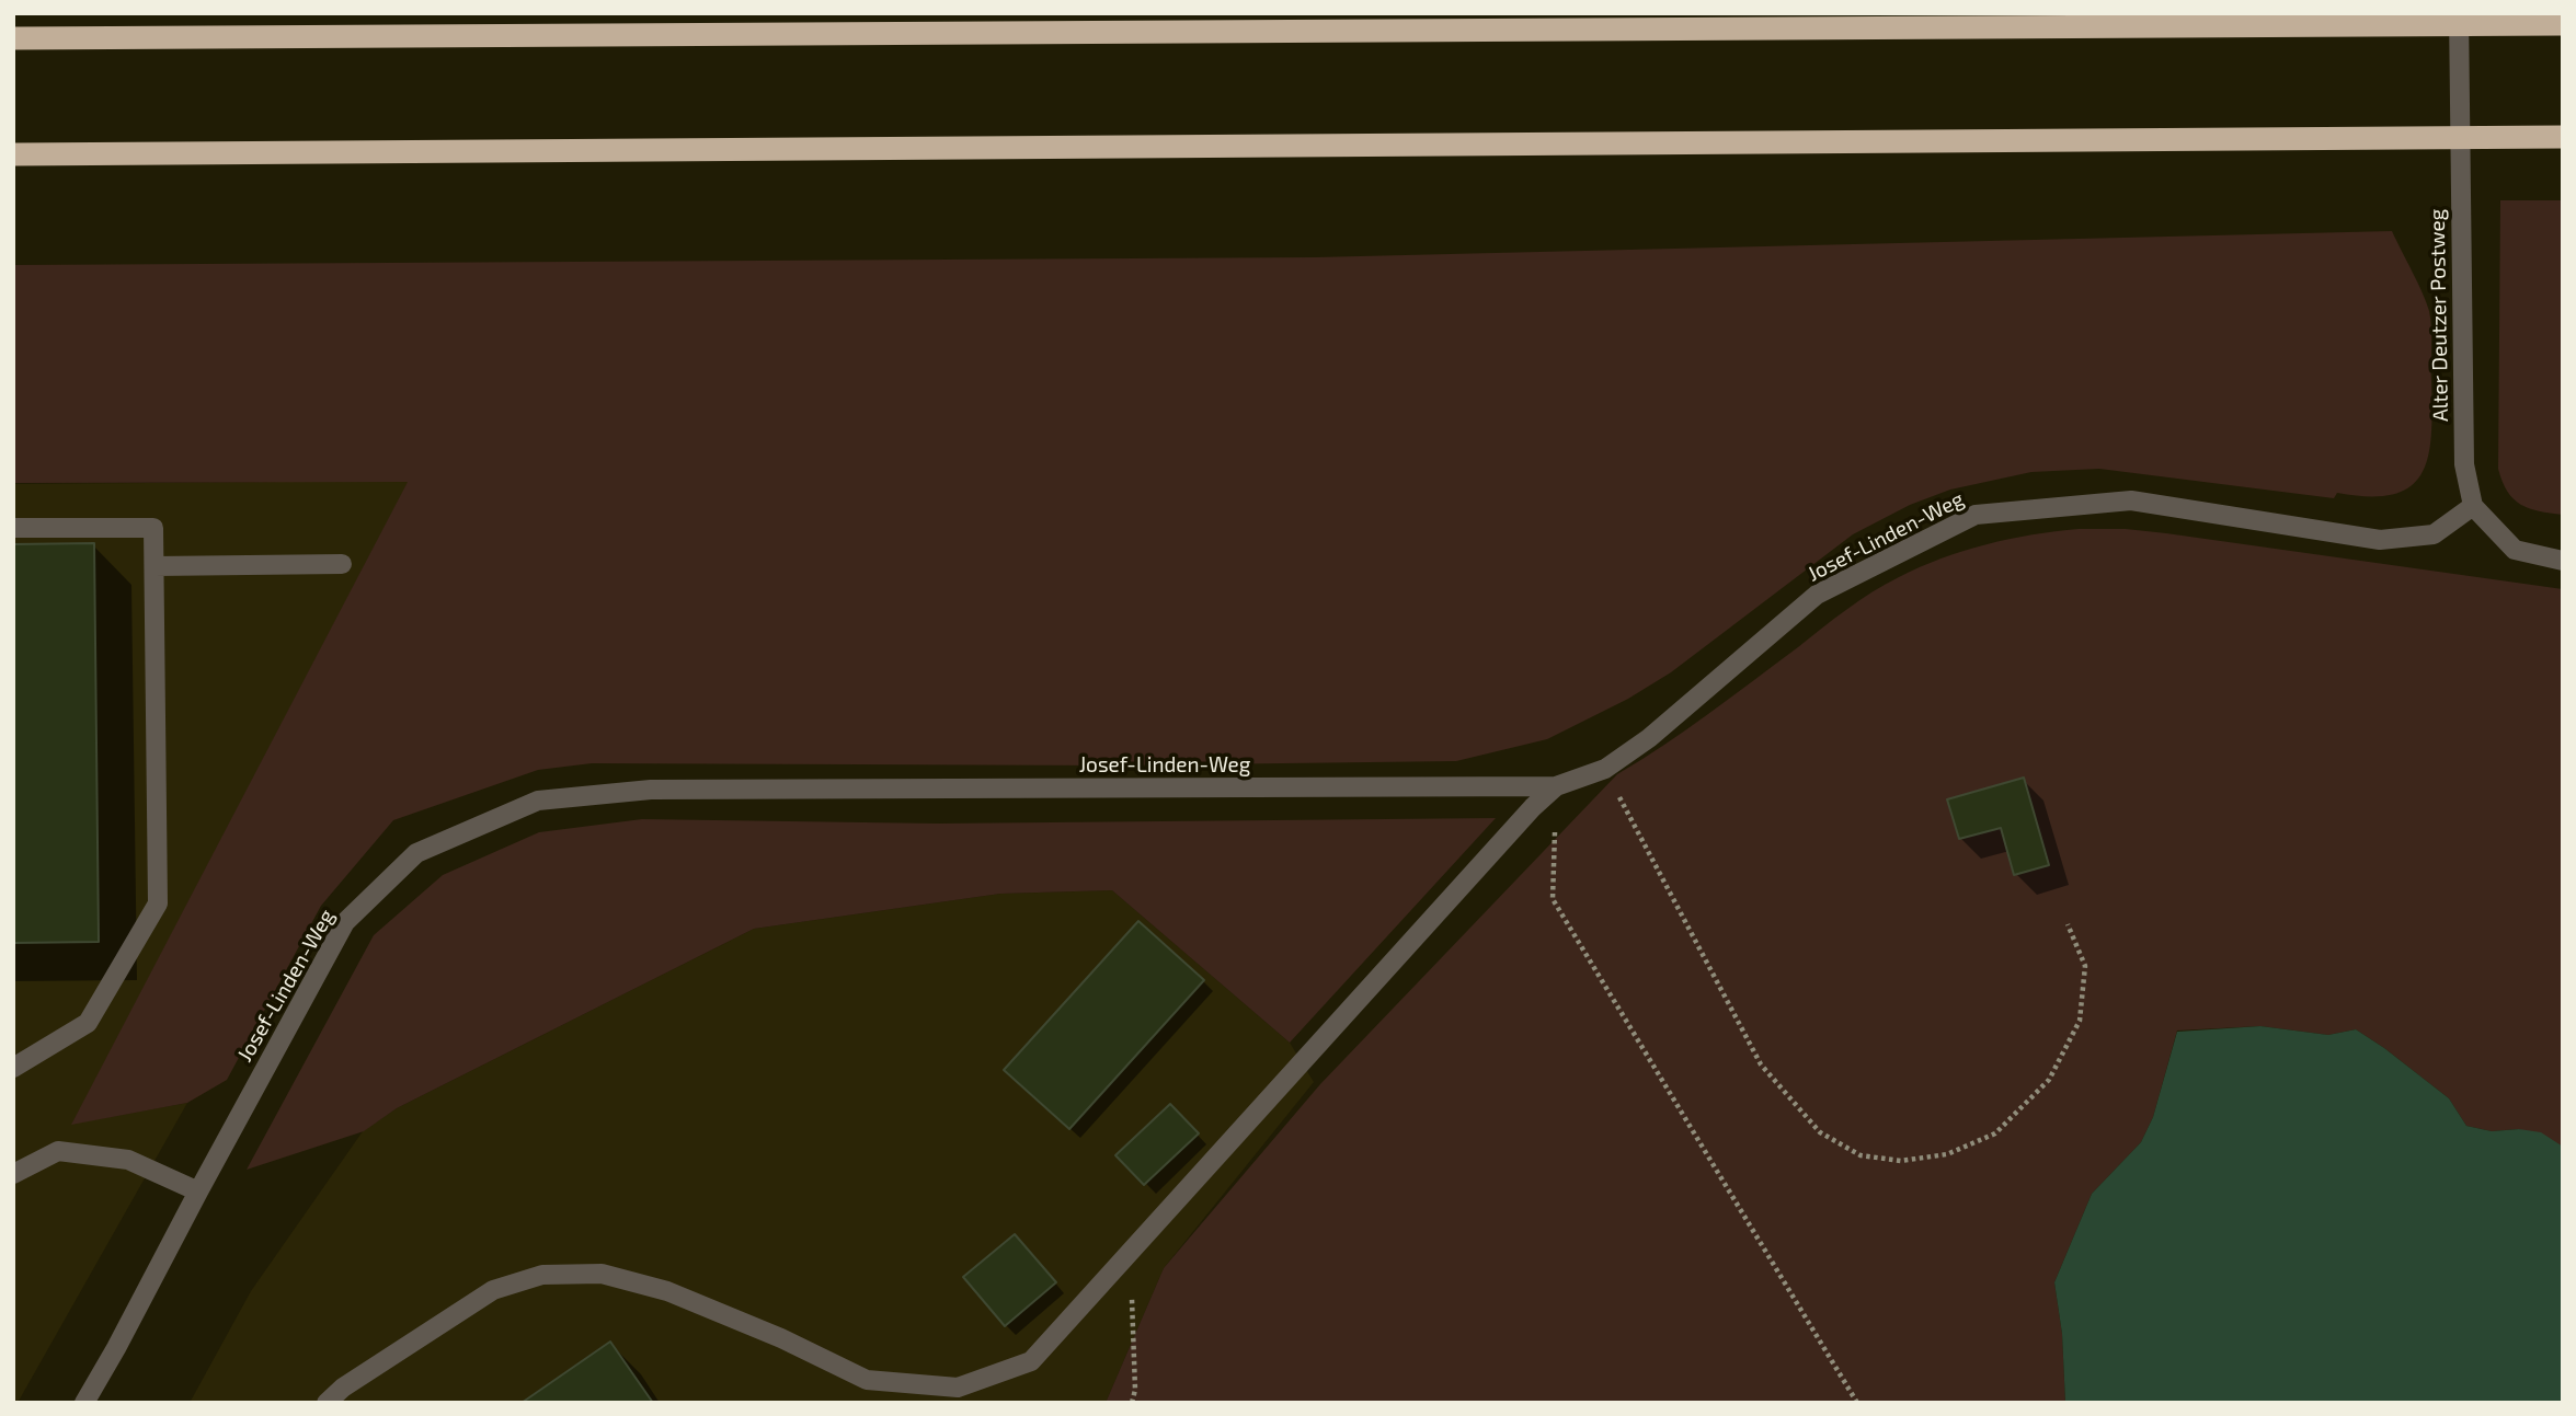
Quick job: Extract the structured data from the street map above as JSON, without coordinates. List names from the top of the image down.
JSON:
{
  "streets": {
    "street": ["Alter Deutzer Postweg", "Josef-Linden-Weg"]
  },
  "crossings": [
    ["Alter Deutzer Postweg", "Josef-Linden-Weg"]
  ]
}
